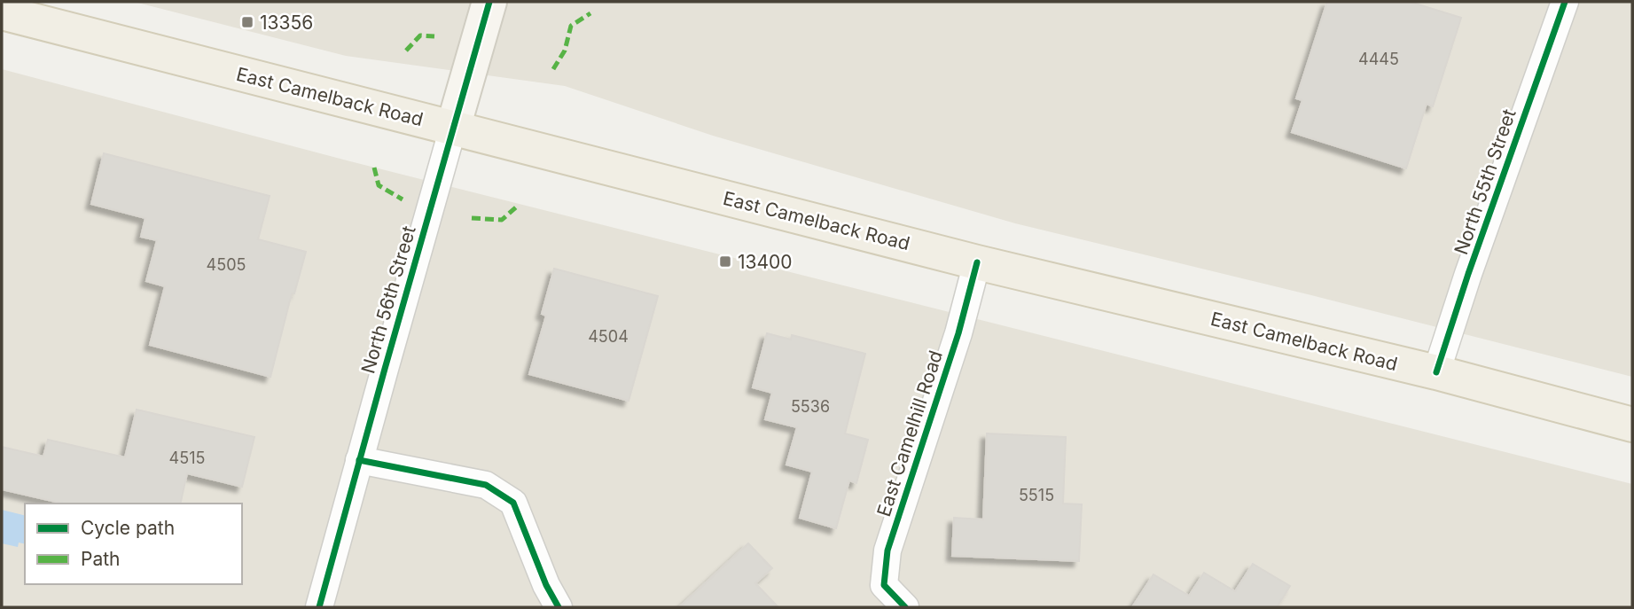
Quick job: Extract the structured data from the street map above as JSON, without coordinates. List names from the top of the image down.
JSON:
{
  "streets": {
    "main road": ["East Camelback Road", "North 56th Street"],
    "street": ["North 55th Street", "East Camelhill Road"]
  },
  "crossings": [
    ["East Camelback Road", "North 55th Street"],
    ["East Camelback Road", "North 56th Street"],
    ["East Camelback Road", "East Camelhill Road"]
  ],
  "places": {
    "transit": ["13356", "13400"]
  },
  "house_numbers": [
    "4445",
    "4505",
    "4504",
    "5536",
    "4515",
    "5515"
  ],
  "legend": ["Cycle path", "Path"]
}
